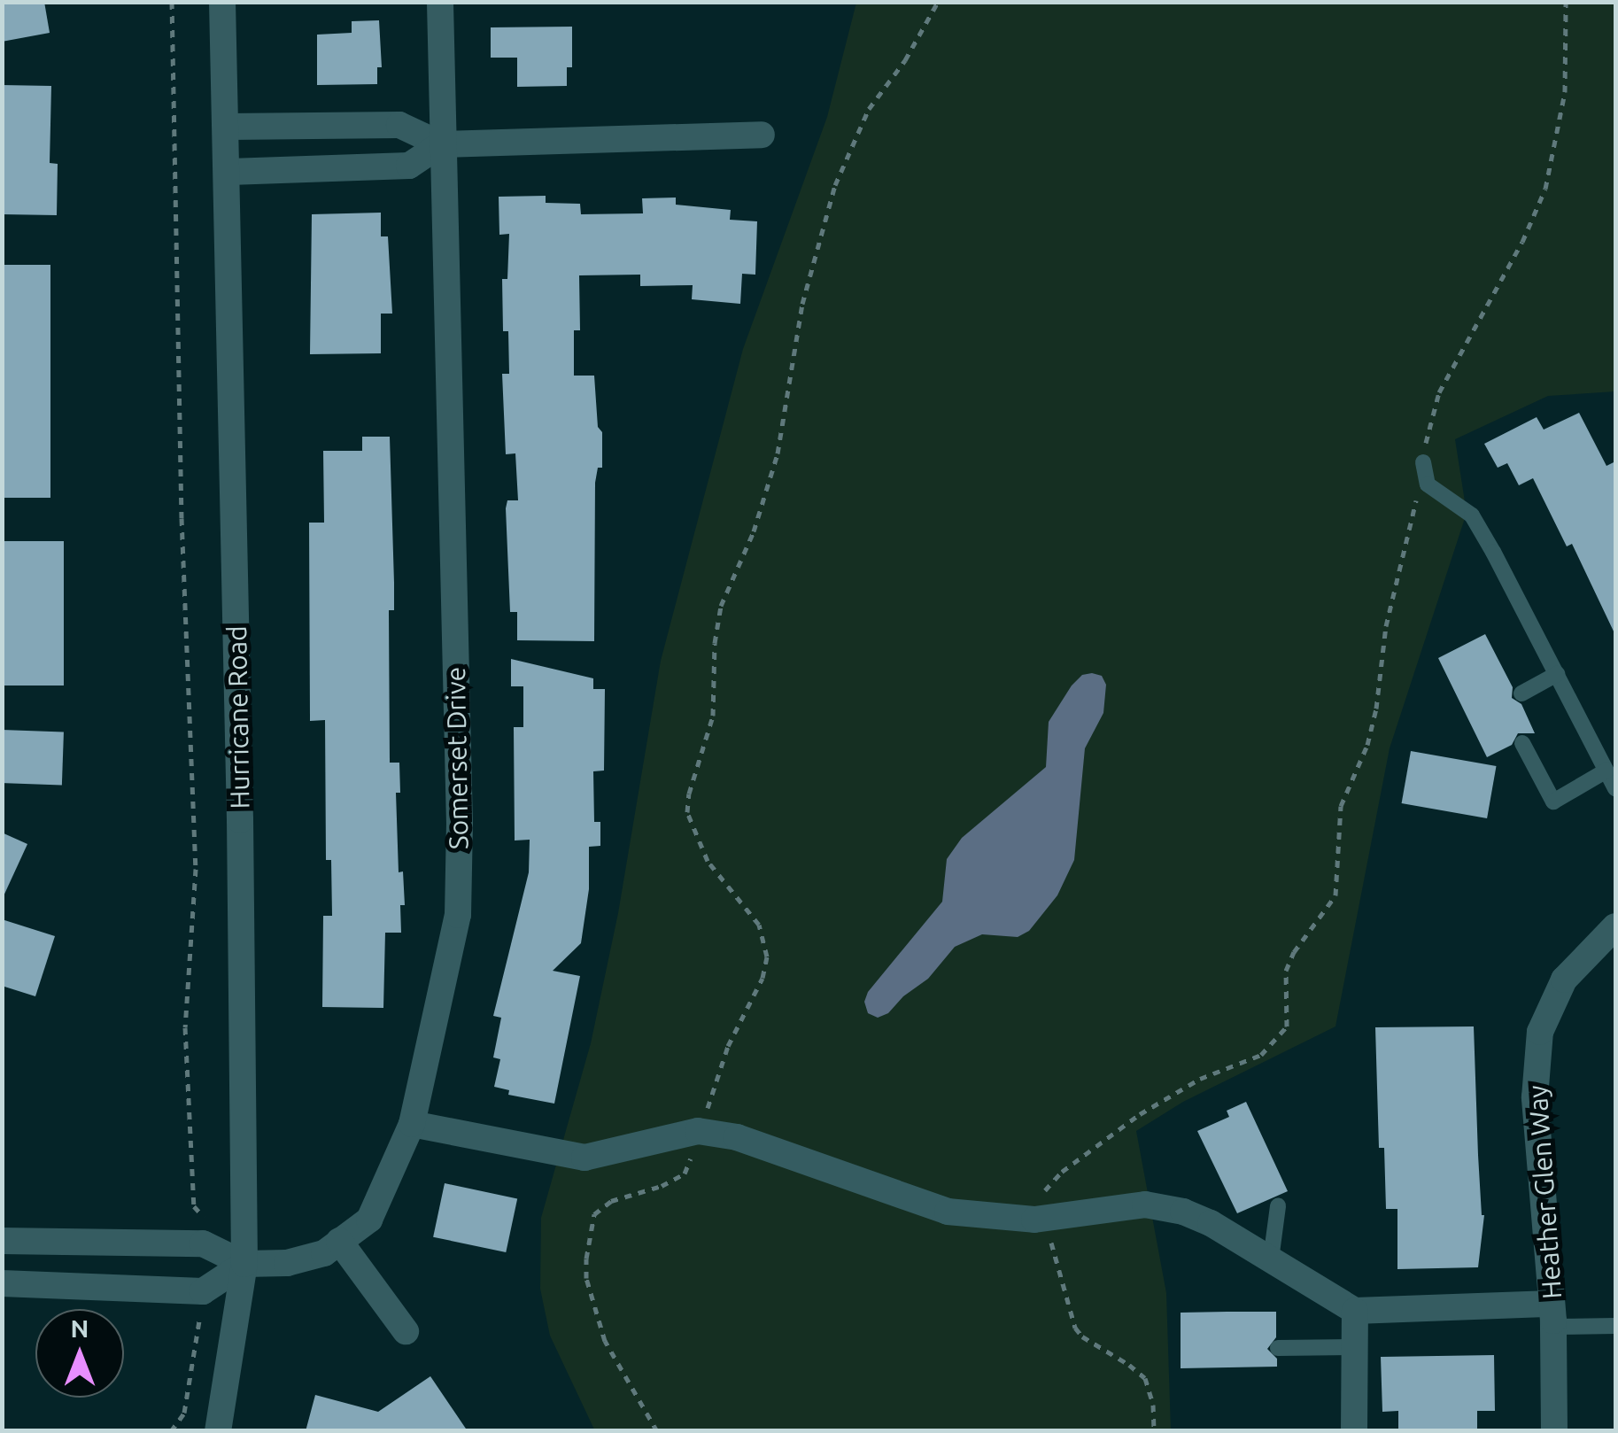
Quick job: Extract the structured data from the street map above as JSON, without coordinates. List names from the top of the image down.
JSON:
{
  "streets": {
    "street": ["Hurricane Road", "Somerset Drive", "Heather Glen Way"]
  },
  "crossings": [
    ["Hurricane Road", "Somerset Drive"]
  ],
  "north": "top"
}
